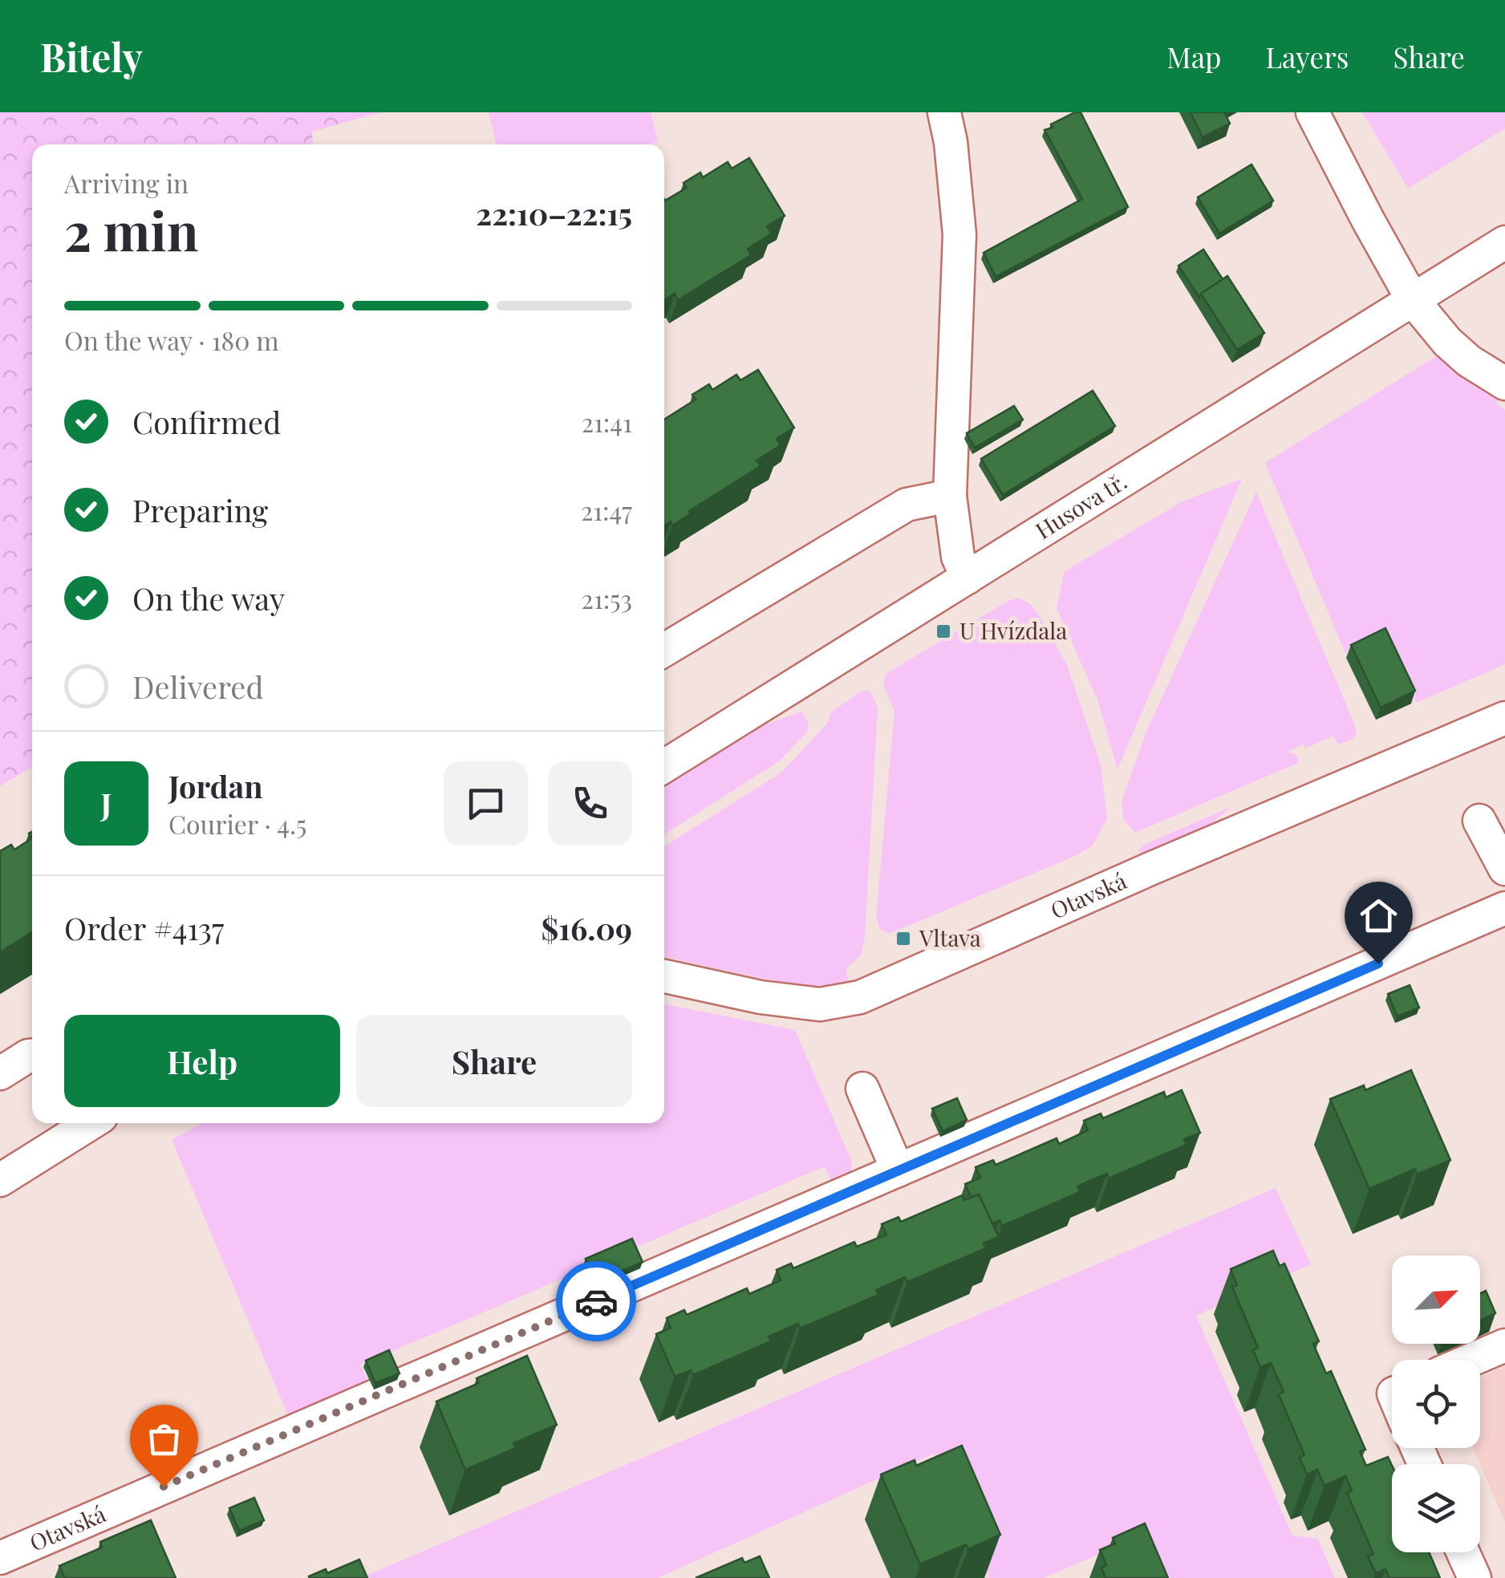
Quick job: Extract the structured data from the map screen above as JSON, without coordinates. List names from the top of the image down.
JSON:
{
  "streets": {
    "street": ["Husova tř.", "Otavská"]
  },
  "places": {
    "transit": ["U Hvízdala", "Vltava"]
  },
  "north": "top right",
  "page": {
    "header": "Bitely",
    "nav": ["Map", "Layers", "Share"],
    "heading": ["2 min", "Arriving in", "22:10–22:15"],
    "panel": [
      "Jordan",
      "Courier · 4.5",
      "Order #4137",
      "$16.09"
    ],
    "bar": "On the way · 180 m",
    "list": [
      ["Confirmed", "21:41"],
      ["Preparing", "21:47"],
      ["On the way", "21:53"],
      "Delivered"
    ],
    "round": "J",
    "buttons": ["Help", "Share"]
  }
}
